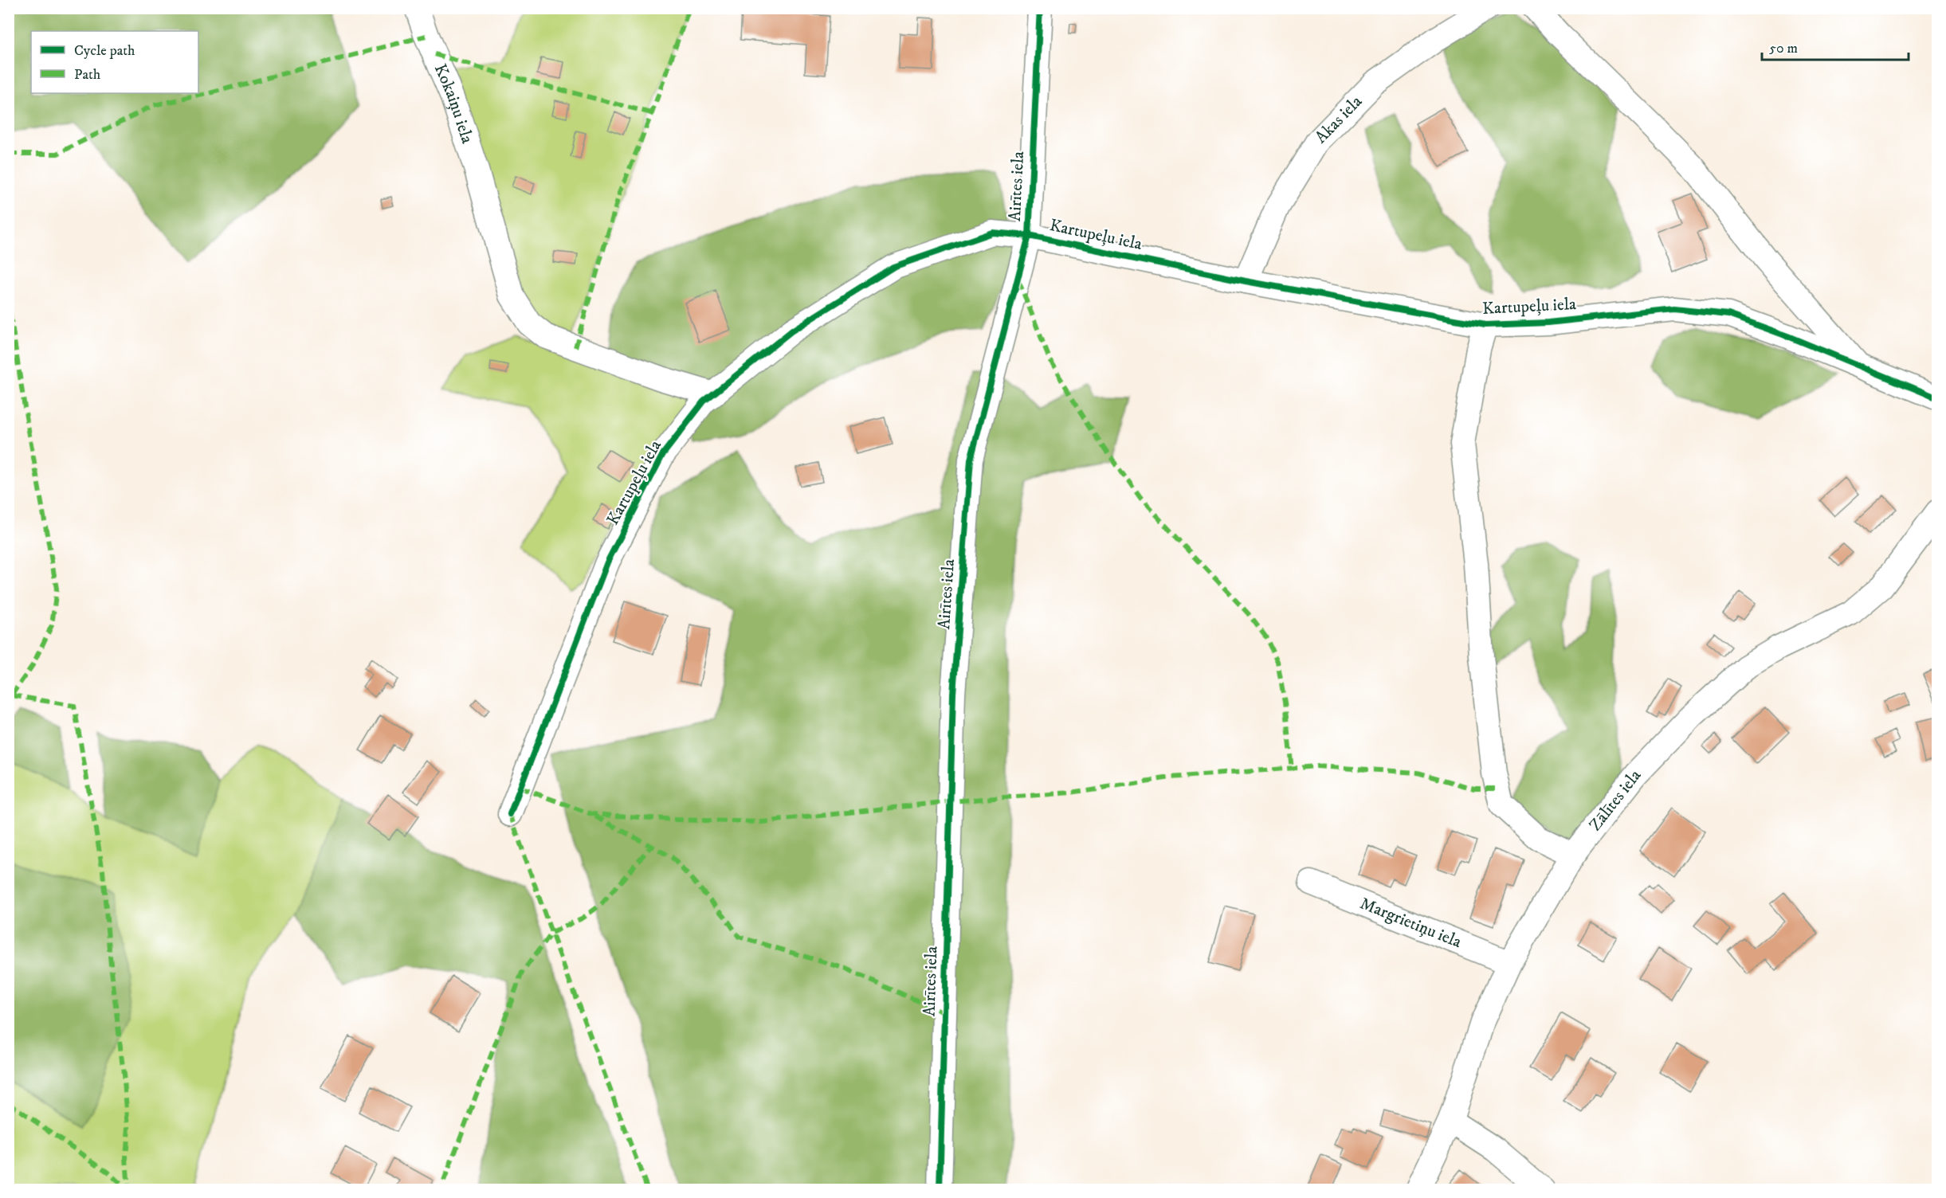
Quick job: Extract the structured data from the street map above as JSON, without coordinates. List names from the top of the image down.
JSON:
{
  "streets": {
    "street": [
      "Kokaiņu iela",
      "Akas iela",
      "Airītes iela",
      "Kartupeļu iela",
      "Zālītes iela",
      "Margrietiņu iela"
    ]
  },
  "crossings": [
    ["Kokaiņu iela", "Kartupeļu iela"],
    ["Akas iela", "Kartupeļu iela"],
    ["Airītes iela", "Kartupeļu iela"],
    ["Zālītes iela", "Margrietiņu iela"]
  ],
  "legend": ["Cycle path", "Path"],
  "scale_bar": "50 m"
}
